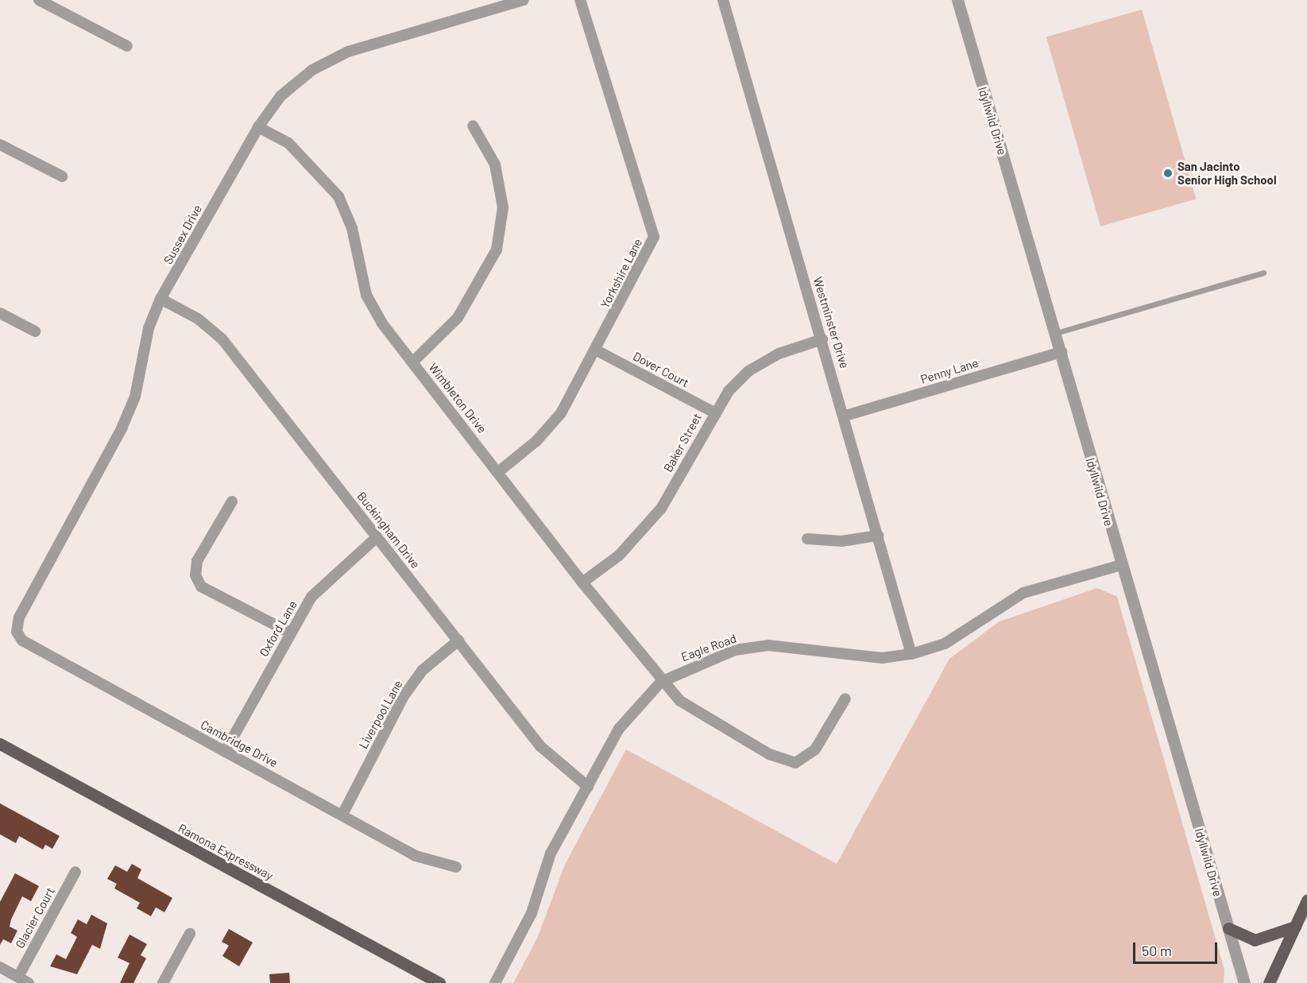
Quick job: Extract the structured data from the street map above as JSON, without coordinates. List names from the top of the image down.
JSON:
{
  "streets": {
    "main road": ["Ramona Expressway"],
    "street": [
      "Idyllwild Drive",
      "Sussex Drive",
      "Yorkshire Lane",
      "Westminster Drive",
      "Dover Court",
      "Penny Lane",
      "Wimbleton Drive",
      "Baker Street",
      "Buckingham Drive",
      "Oxford Lane",
      "Eagle Road",
      "Liverpool Lane",
      "Cambridge Drive",
      "Glacier Court"
    ]
  },
  "crossings": [
    ["Idyllwild Drive", "Penny Lane"],
    ["Idyllwild Drive", "Eagle Road"],
    ["Sussex Drive", "Wimbleton Drive"],
    ["Sussex Drive", "Buckingham Drive"],
    ["Sussex Drive", "Cambridge Drive"],
    ["Yorkshire Lane", "Dover Court"],
    ["Yorkshire Lane", "Wimbleton Drive"],
    ["Westminster Drive", "Penny Lane"],
    ["Westminster Drive", "Baker Street"],
    ["Westminster Drive", "Eagle Road"],
    ["Dover Court", "Baker Street"],
    ["Wimbleton Drive", "Baker Street"],
    ["Wimbleton Drive", "Eagle Road"],
    ["Buckingham Drive", "Oxford Lane"],
    ["Buckingham Drive", "Eagle Road"],
    ["Buckingham Drive", "Liverpool Lane"],
    ["Oxford Lane", "Cambridge Drive"],
    ["Liverpool Lane", "Cambridge Drive"]
  ],
  "places": ["San Jacinto Senior High School"],
  "scale_bar": "50 m"
}
